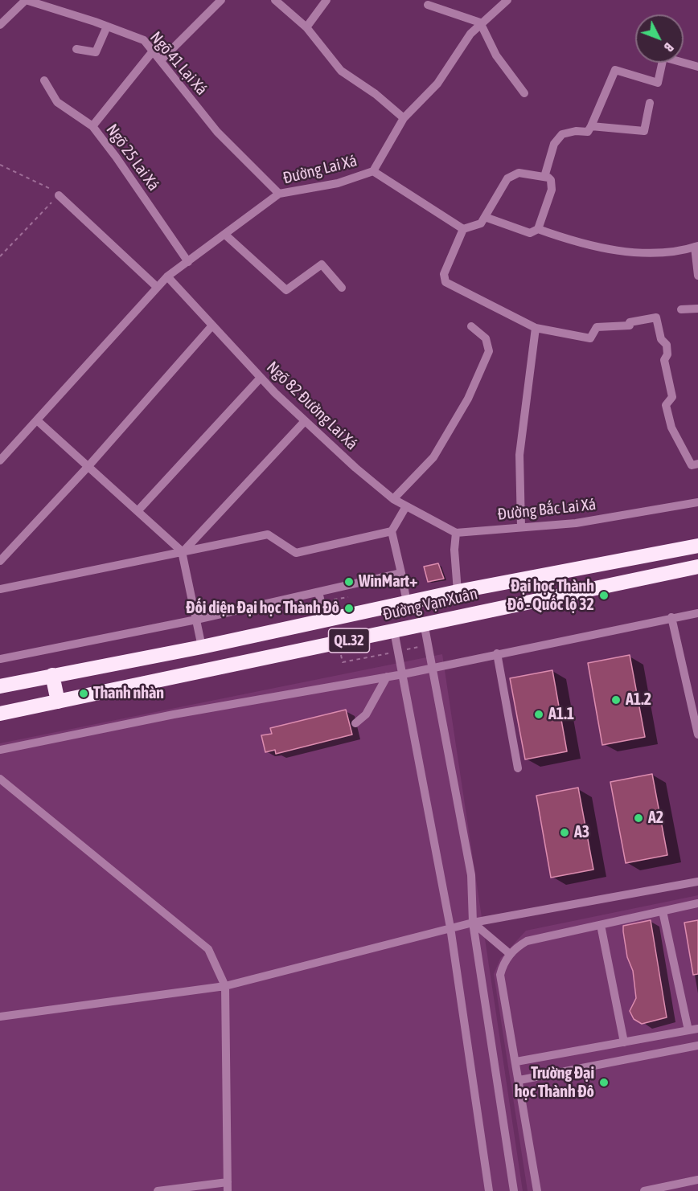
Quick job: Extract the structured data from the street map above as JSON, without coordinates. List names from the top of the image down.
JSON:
{
  "streets": {
    "highway": ["Đường Vạn Xuân", "QL.32"],
    "street": [
      "Ngõ 41 Lại Xá",
      "Ngõ 25 Lai Xá",
      "Đường Lai Xá",
      "Ngõ 82 Đường Lai Xá",
      "Đường Bắc Lai Xá"
    ]
  },
  "crossings": [
    ["Ngõ 41 Lại Xá", "Đường Lai Xá"],
    ["Ngõ 25 Lai Xá", "Đường Lai Xá"],
    ["Đường Lai Xá", "Ngõ 82 Đường Lai Xá"],
    ["Ngõ 82 Đường Lai Xá", "Đường Bắc Lai Xá"]
  ],
  "places": [
    "WinMart+",
    "Đại học Thành Đô - Quốc lộ 32",
    "Đối diện Đại học Thành Đô",
    "Thanh nhàn",
    "A1.2",
    "A1.1",
    "A2",
    "A3",
    "Trường Đại học Thành Đô"
  ],
  "north": "bottom right"
}
